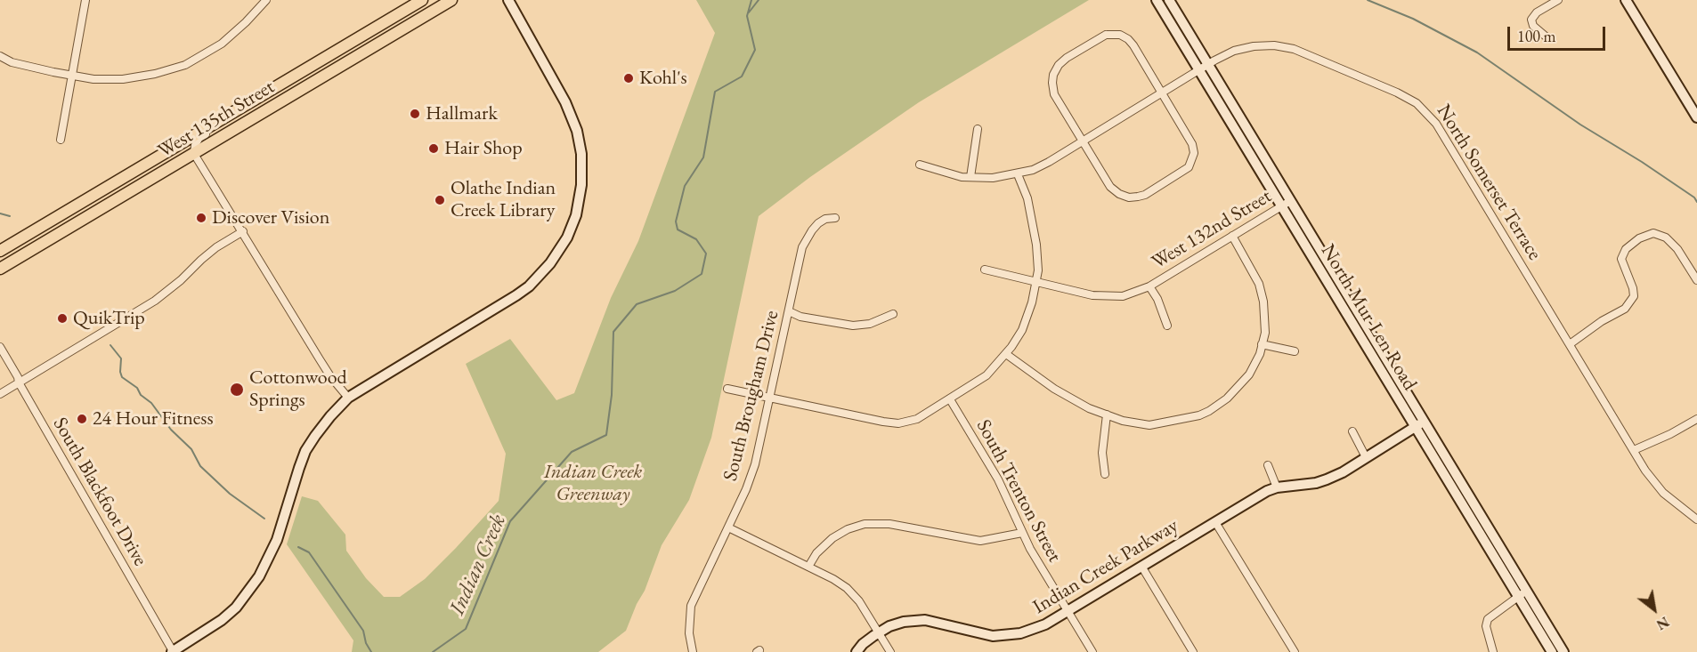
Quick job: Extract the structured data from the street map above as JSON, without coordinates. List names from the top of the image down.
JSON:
{
  "streets": {
    "main road": ["West 135th Street"],
    "street": [
      "North Somerset Terrace",
      "West 132nd Street",
      "North Mur-Len Road",
      "South Brougham Drive",
      "South Trenton Street",
      "South Blackfoot Drive",
      "Indian Creek Parkway"
    ]
  },
  "crossings": [
    ["North Somerset Terrace", "North Mur-Len Road"],
    ["West 132nd Street", "North Mur-Len Road"],
    ["North Mur-Len Road", "Indian Creek Parkway"],
    ["South Trenton Street", "Indian Creek Parkway"]
  ],
  "water": ["Indian Creek"],
  "parks": ["Indian Creek Greenway"],
  "places": [
    "Kohl's",
    "Hallmark",
    "Hair Shop",
    "Olathe Indian Creek Library",
    "Discover Vision",
    "QuikTrip",
    "Cottonwood Springs",
    "24 Hour Fitness"
  ],
  "scale_bar": "100 m",
  "north": "bottom right"
}
